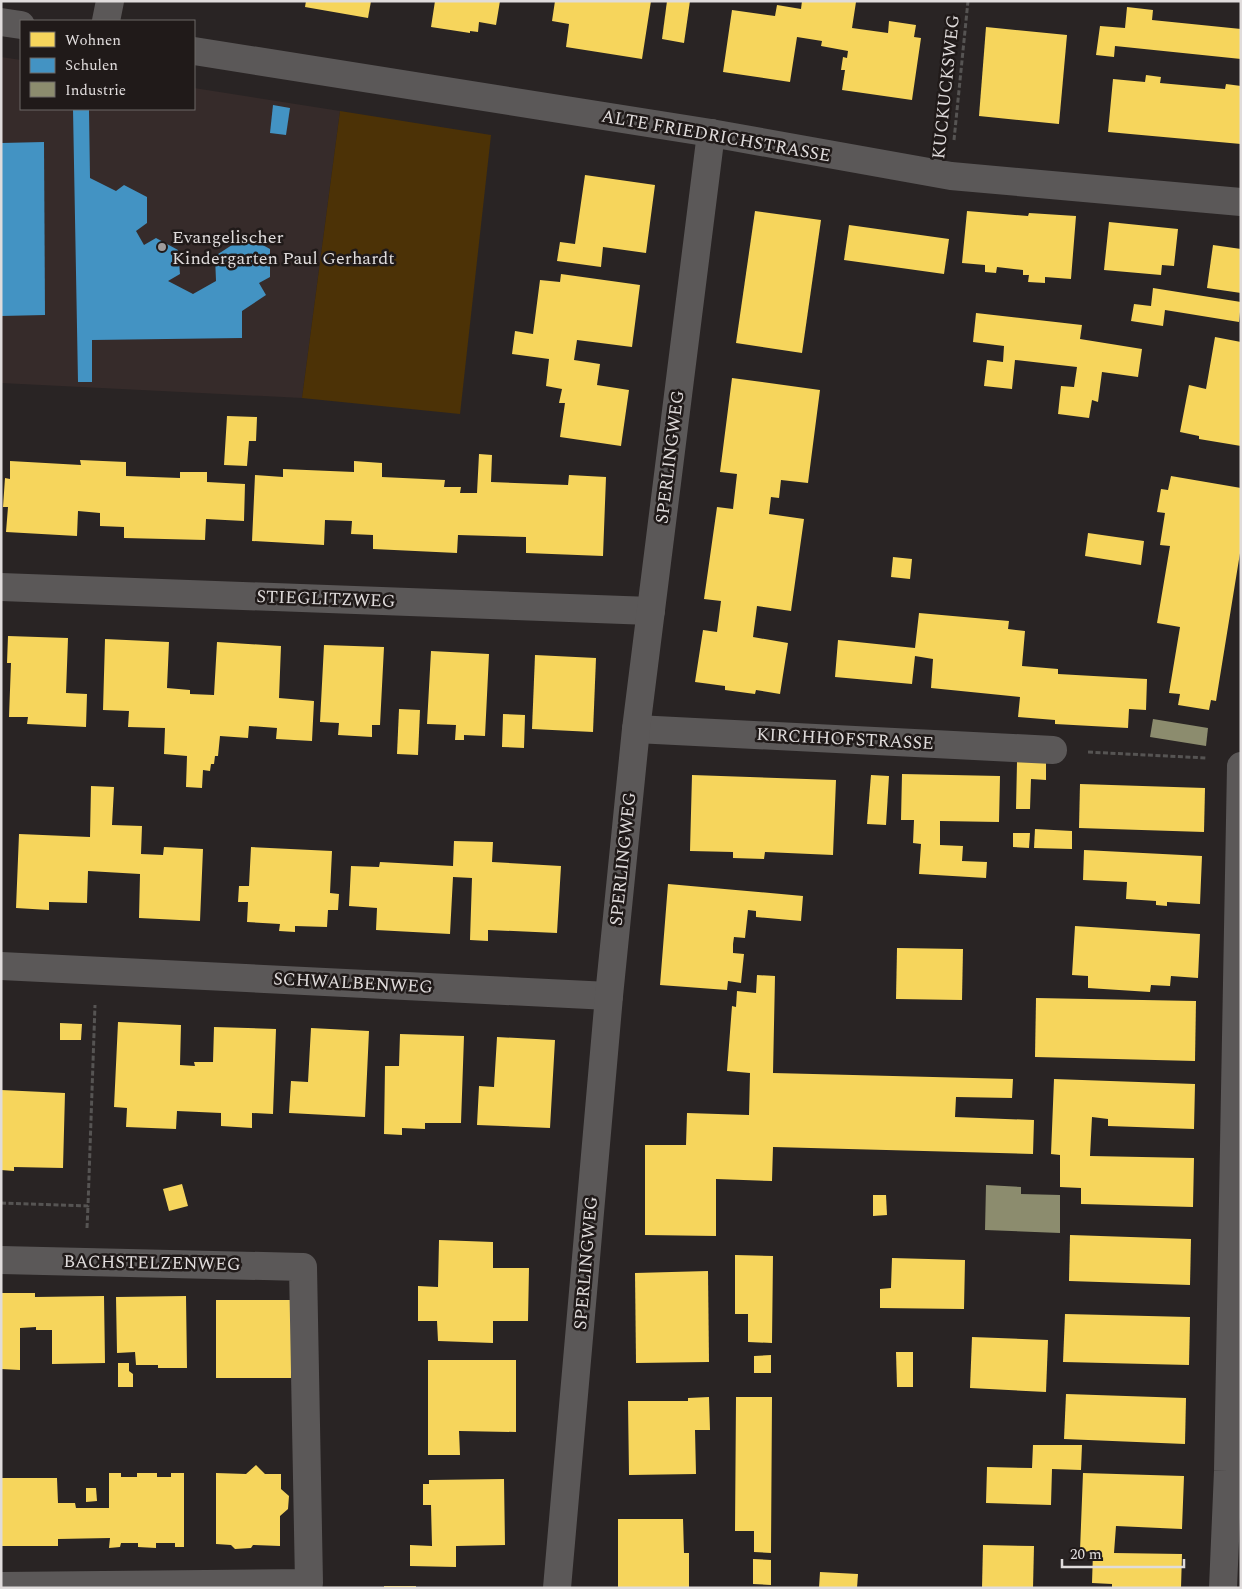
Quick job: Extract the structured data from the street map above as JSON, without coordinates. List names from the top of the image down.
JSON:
{
  "streets": {
    "street": [
      "ALTE FRIEDRICHSTRASSE",
      "SPERLINGWEG",
      "STIEGLITZWEG",
      "KIRCHHOFSTRASSE",
      "SCHWALBENWEG",
      "BACHSTELZENWEG"
    ],
    "path": ["KUCKUCKSWEG"]
  },
  "crossings": [
    ["KUCKUCKSWEG", "ALTE FRIEDRICHSTRASSE"],
    ["ALTE FRIEDRICHSTRASSE", "SPERLINGWEG"],
    ["SPERLINGWEG", "STIEGLITZWEG"],
    ["SPERLINGWEG", "KIRCHHOFSTRASSE"],
    ["SPERLINGWEG", "SCHWALBENWEG"]
  ],
  "places": ["Evangelischer Kindergarten Paul Gerhardt"],
  "legend": ["Wohnen", "Schulen", "Industrie"],
  "scale_bar": "20 m"
}
